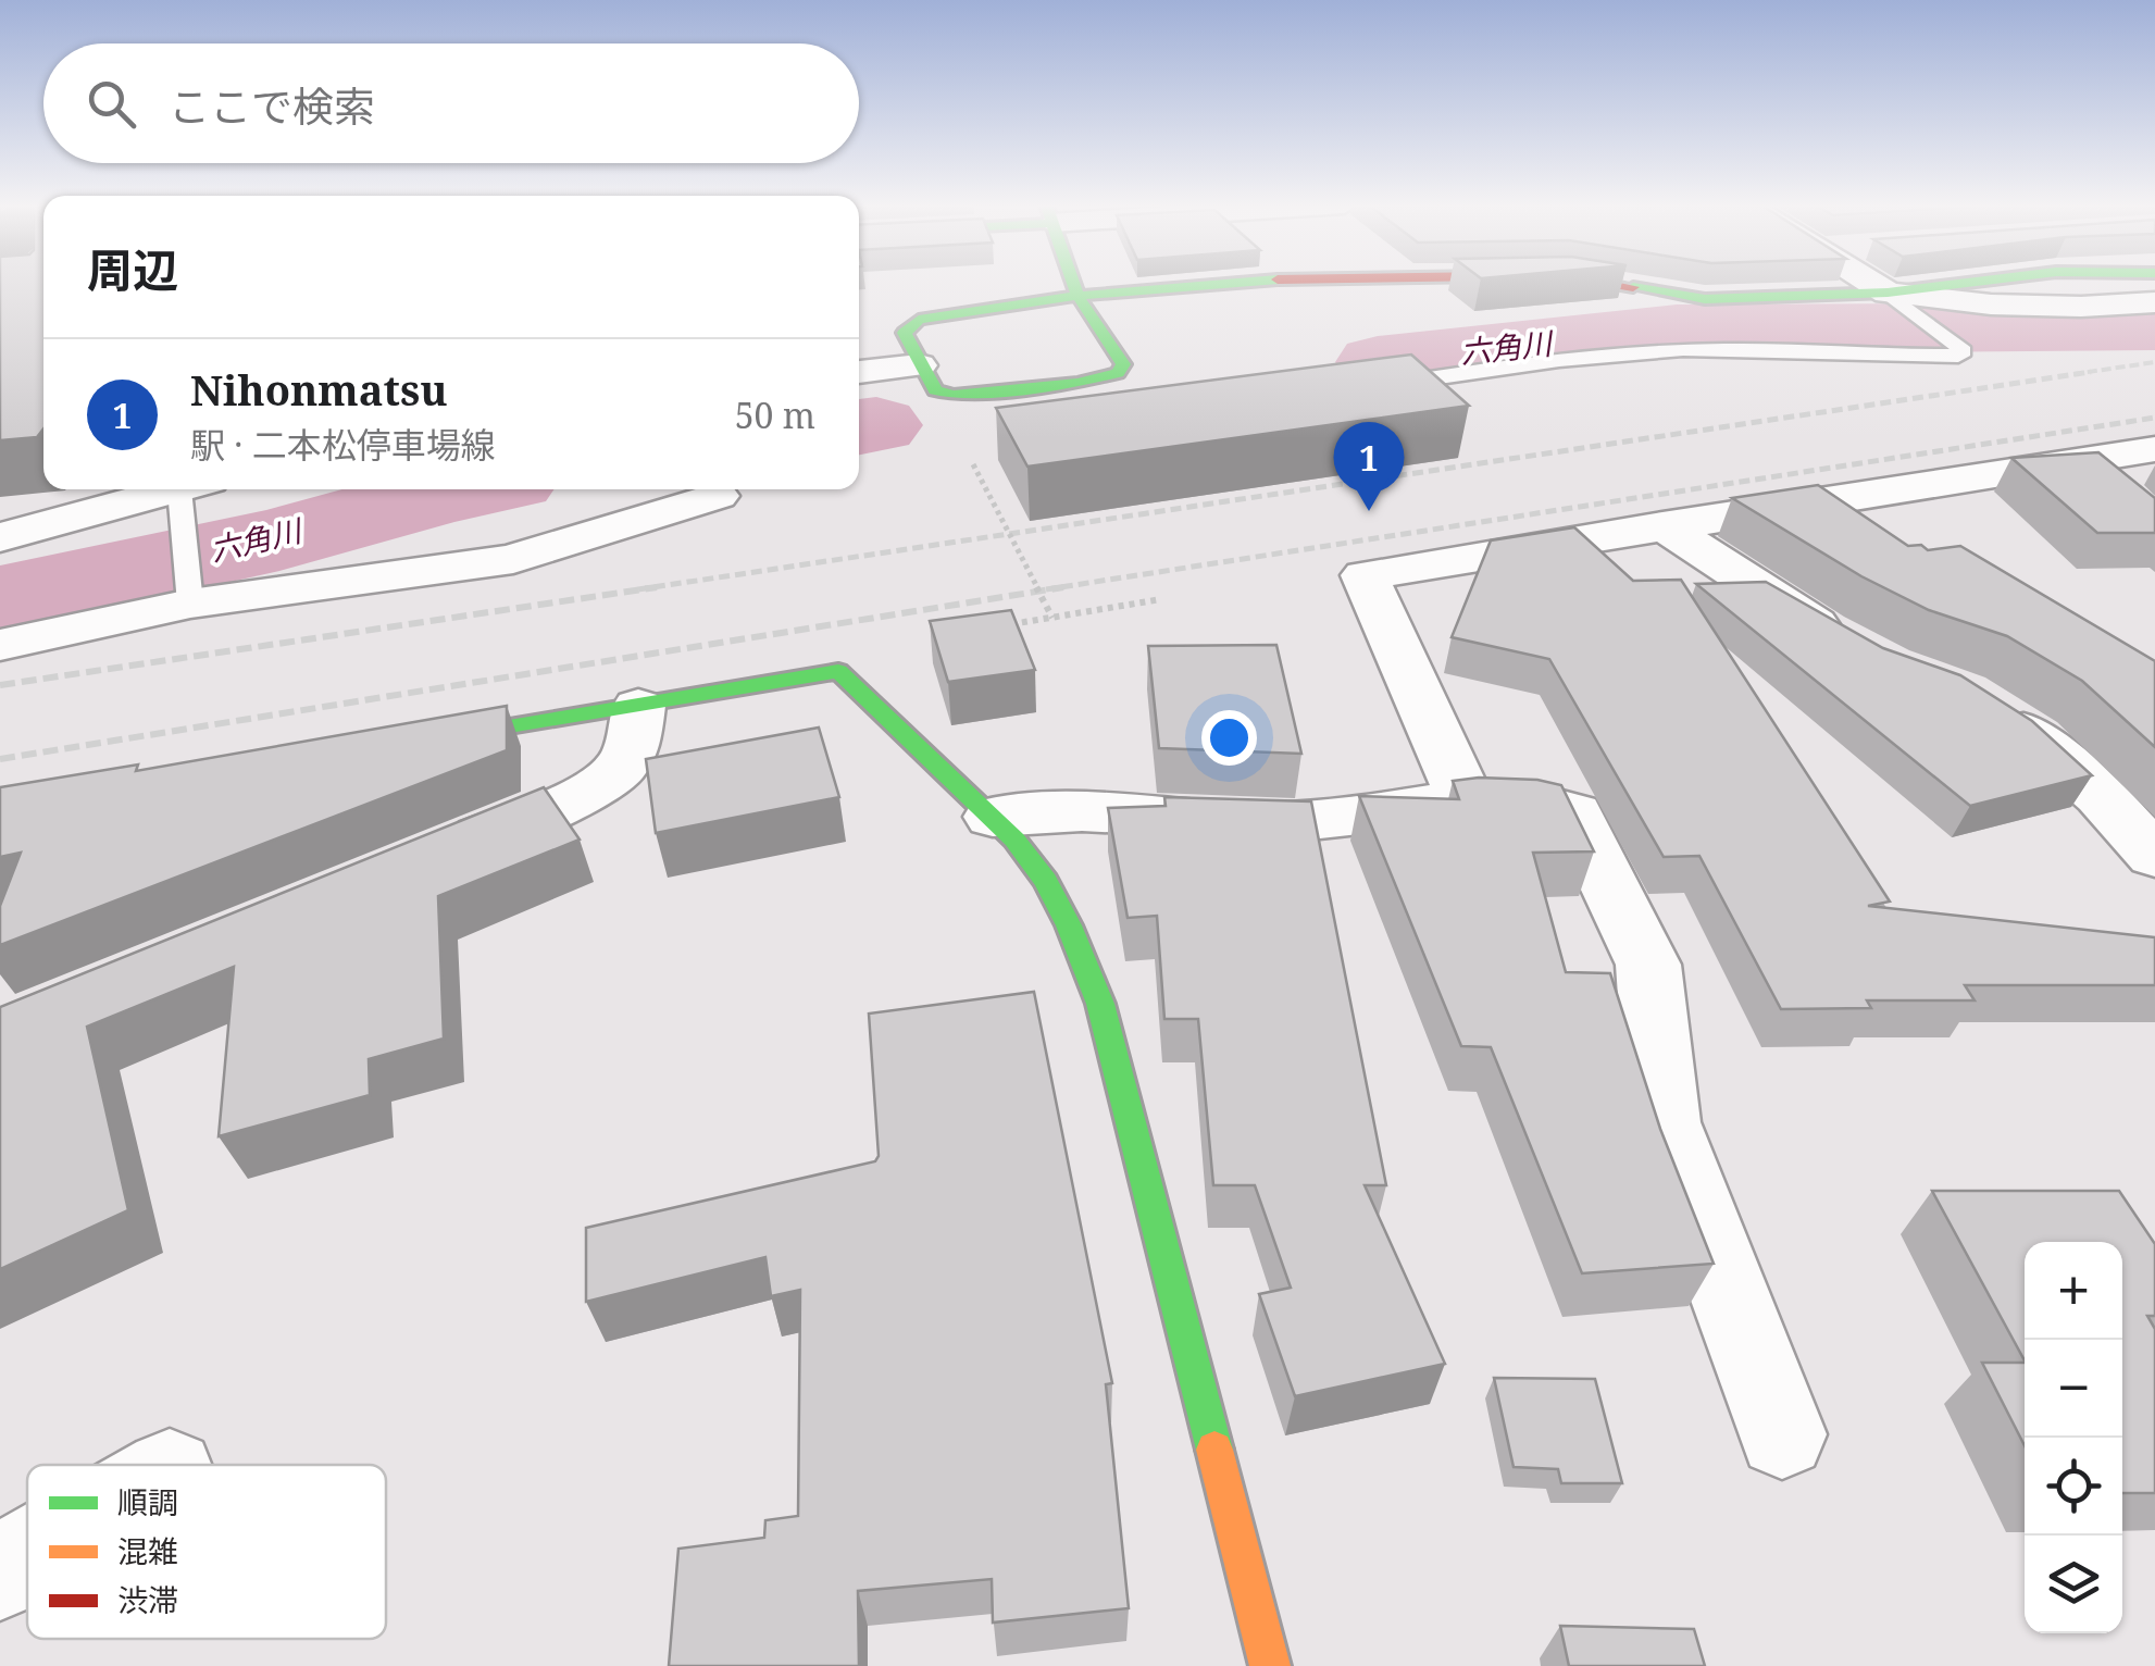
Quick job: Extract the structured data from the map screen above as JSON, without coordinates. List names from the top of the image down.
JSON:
{
  "water": ["六角川"],
  "legend": ["順調", "混雑", "渋滞"],
  "page": {
    "search": "ここで検索",
    "heading": "周辺",
    "list": [
      {
        "mark": "1",
        "name": "Nihonmatsu",
        "note": "駅 · 二本松停車場線",
        "value": "50 m"
      }
    ],
    "pins": "1",
    "map_buttons": ["+", "−"]
  }
}
